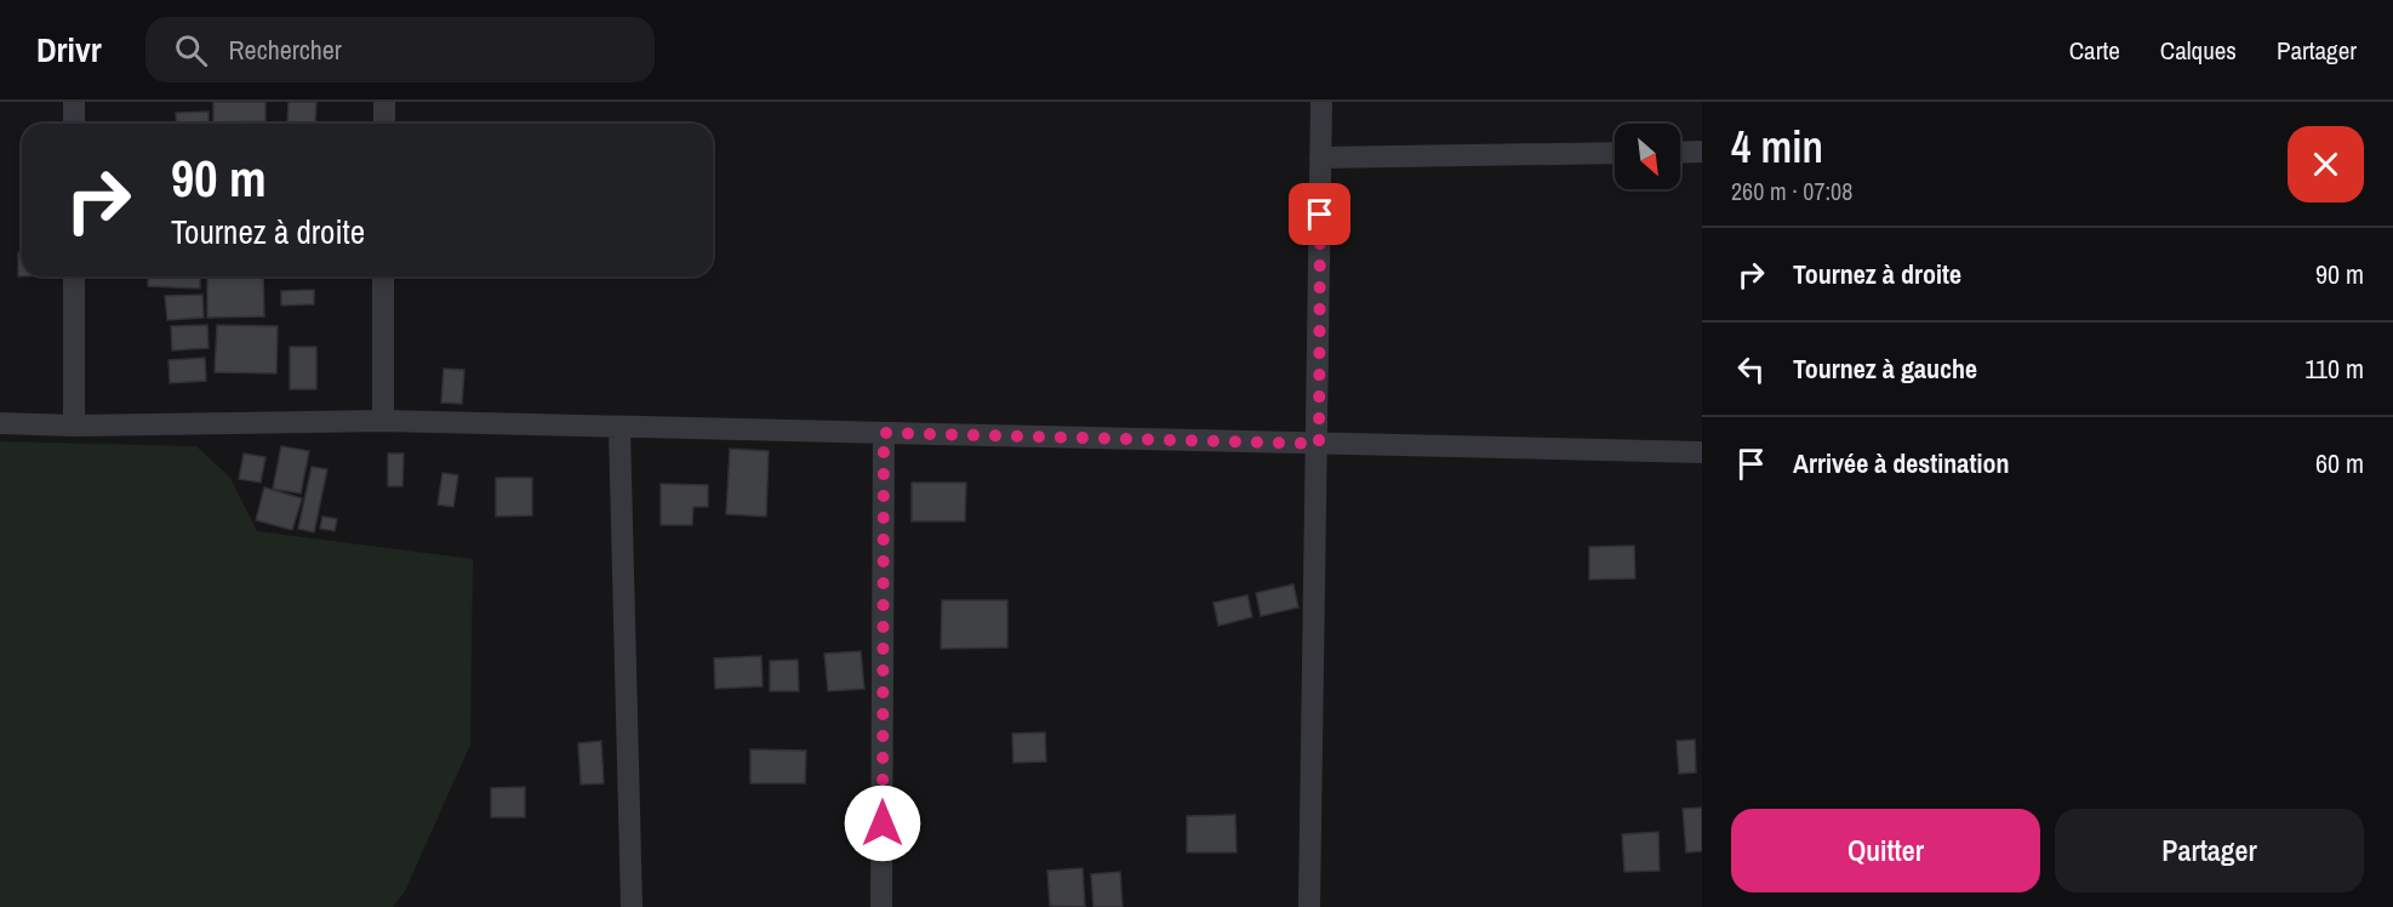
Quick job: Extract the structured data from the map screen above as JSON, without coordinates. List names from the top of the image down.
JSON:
{
  "north": "bottom right",
  "page": {
    "header": "Drivr",
    "search": "Rechercher",
    "nav": ["Carte", "Calques", "Partager"],
    "heading": ["4 min", "260 m · 07:08"],
    "turn": ["90 m", "Tournez à droite"],
    "list": [
      {
        "name": "Tournez à droite",
        "value": "90 m"
      },
      {
        "name": "Tournez à gauche",
        "value": "110 m"
      },
      {
        "name": "Arrivée à destination",
        "value": "60 m"
      }
    ],
    "buttons": ["Quitter", "Partager"]
  }
}
